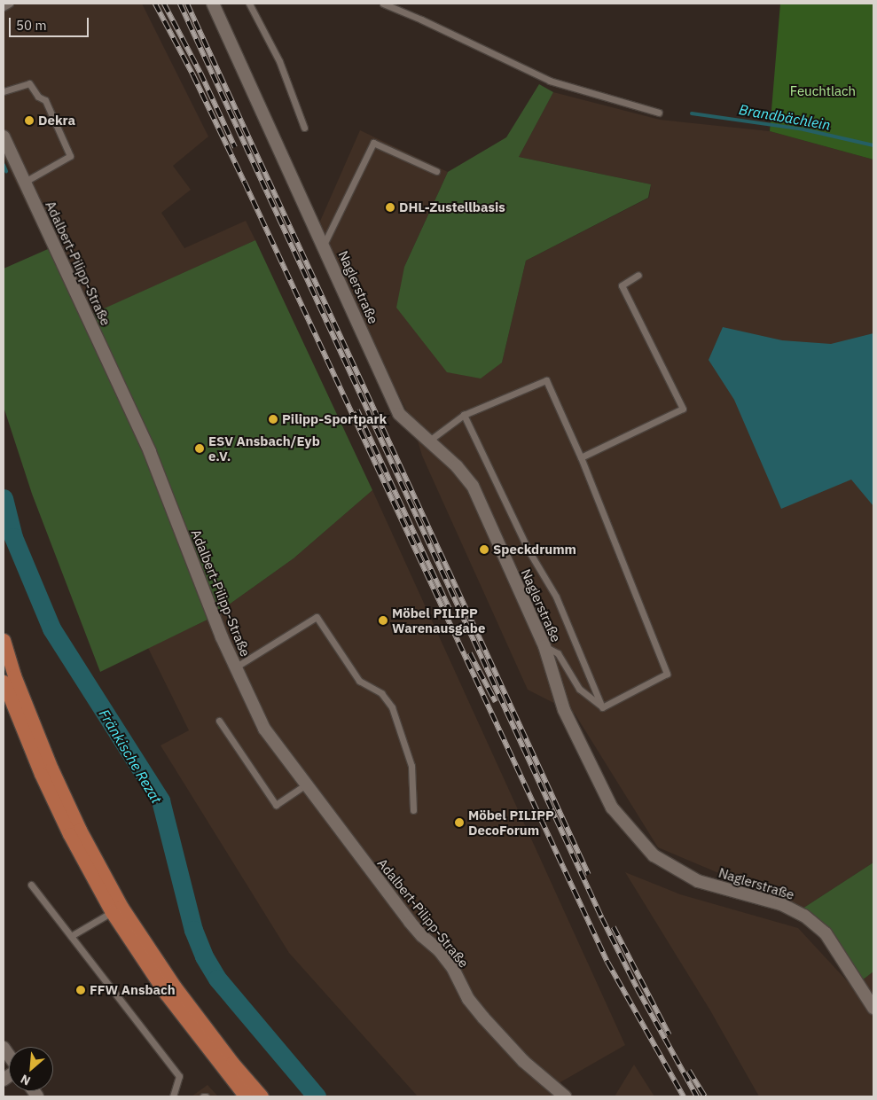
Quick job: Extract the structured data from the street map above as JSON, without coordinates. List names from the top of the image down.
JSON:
{
  "streets": {
    "street": ["Adalbert-Pilipp-Straße", "Naglerstraße"]
  },
  "water": ["Brandbächlein", "Fränkische Rezat"],
  "parks": ["Feuchtlach"],
  "places": [
    "Dekra",
    "DHL-Zustellbasis",
    "Pilipp-Sportpark",
    "ESV Ansbach/Eyb e.V.",
    "Speckdrumm",
    "Möbel PILIPP Warenausgabe",
    "Möbel PILIPP DecoForum",
    "FFW Ansbach"
  ],
  "scale_bar": "50 m",
  "north": "bottom left"
}
